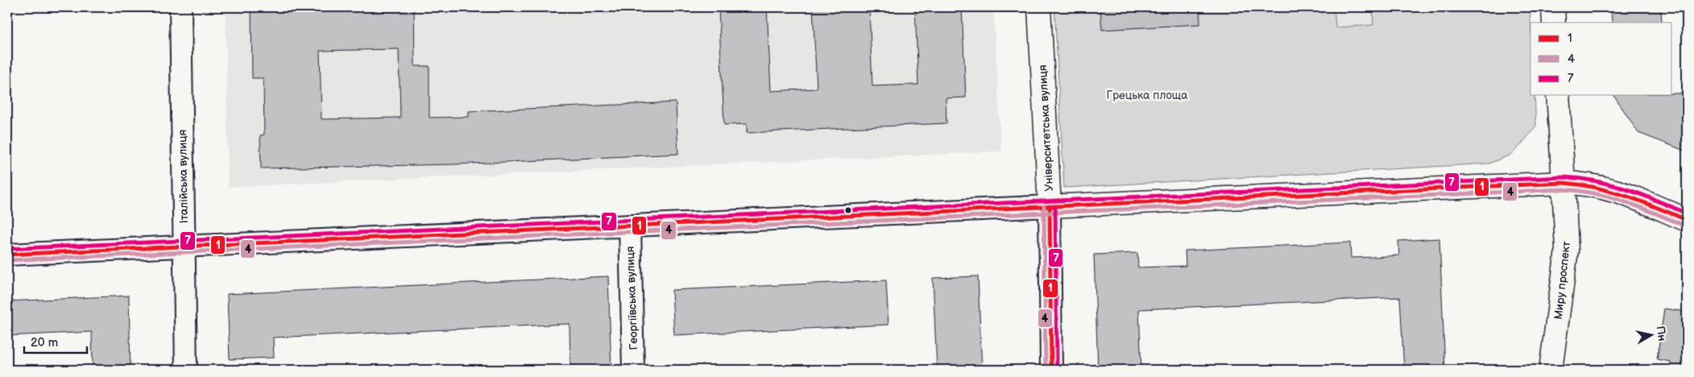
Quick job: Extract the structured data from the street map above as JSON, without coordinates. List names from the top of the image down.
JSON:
{
  "streets": {
    "main road": ["Університетська вулиця", "Миру проспект"],
    "street": ["Італійська вулиця", "Георгіївська вулиця"]
  },
  "parks": ["Грецька площа"],
  "lines": ["transit line 7", "transit line 1", "transit line 4"],
  "legend": ["1", "4", "7"],
  "scale_bar": "20 m",
  "north": "right"
}
